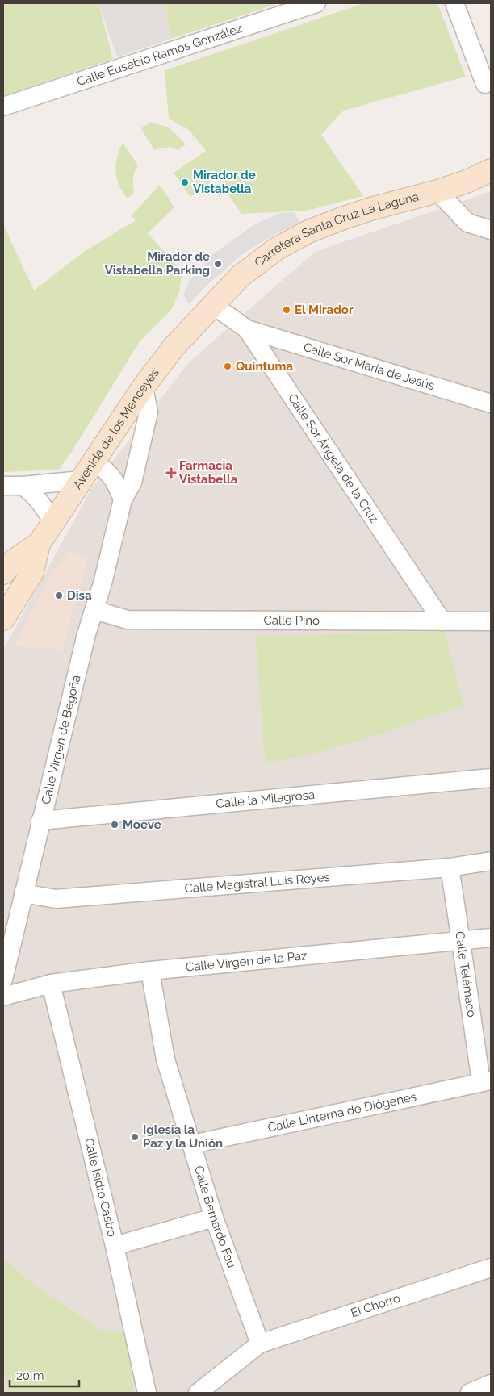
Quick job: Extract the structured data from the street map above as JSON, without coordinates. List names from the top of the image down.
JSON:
{
  "streets": {
    "main road": ["Carretera Santa Cruz La Laguna", "Avenida de los Menceyes"],
    "street": [
      "Calle Eusebio Ramos González",
      "Calle Sor María de Jesús",
      "Calle Sor Ángela de la Cruz",
      "Calle Pino",
      "Calle Virgen de Begoña",
      "Calle la Milagrosa",
      "Calle Magistral Luis Reyes",
      "Calle Virgen de la Paz",
      "Calle Telémaco",
      "Calle Linterna de Diógenes",
      "Calle Isidro Castro",
      "Calle Bernardo Fau",
      "El Chorro"
    ]
  },
  "crossings": [
    ["Carretera Santa Cruz La Laguna", "Avenida de los Menceyes"],
    ["Carretera Santa Cruz La Laguna", "Calle Sor Ángela de la Cruz"],
    ["Calle Sor María de Jesús", "Calle Sor Ángela de la Cruz"],
    ["Avenida de los Menceyes", "Calle Sor Ángela de la Cruz"],
    ["Avenida de los Menceyes", "Calle Virgen de Begoña"],
    ["Calle Sor Ángela de la Cruz", "Calle Pino"],
    ["Calle Pino", "Calle Virgen de Begoña"],
    ["Calle Virgen de Begoña", "Calle la Milagrosa"],
    ["Calle Virgen de Begoña", "Calle Magistral Luis Reyes"],
    ["Calle Magistral Luis Reyes", "Calle Telémaco"],
    ["Calle Virgen de la Paz", "Calle Telémaco"],
    ["Calle Virgen de la Paz", "Calle Isidro Castro"],
    ["Calle Virgen de la Paz", "Calle Bernardo Fau"],
    ["Calle Telémaco", "Calle Linterna de Diógenes"],
    ["Calle Linterna de Diógenes", "Calle Bernardo Fau"],
    ["Calle Bernardo Fau", "El Chorro"]
  ],
  "places": {
    "other": [
      "Mirador de Vistabella",
      "Mirador de Vistabella Parking",
      "El Mirador",
      "Quintuma",
      "Disa",
      "Moeve",
      "Iglesia la Paz y la Unión"
    ],
    "health": ["Farmacia Vistabella"]
  },
  "scale_bar": "20 m"
}
